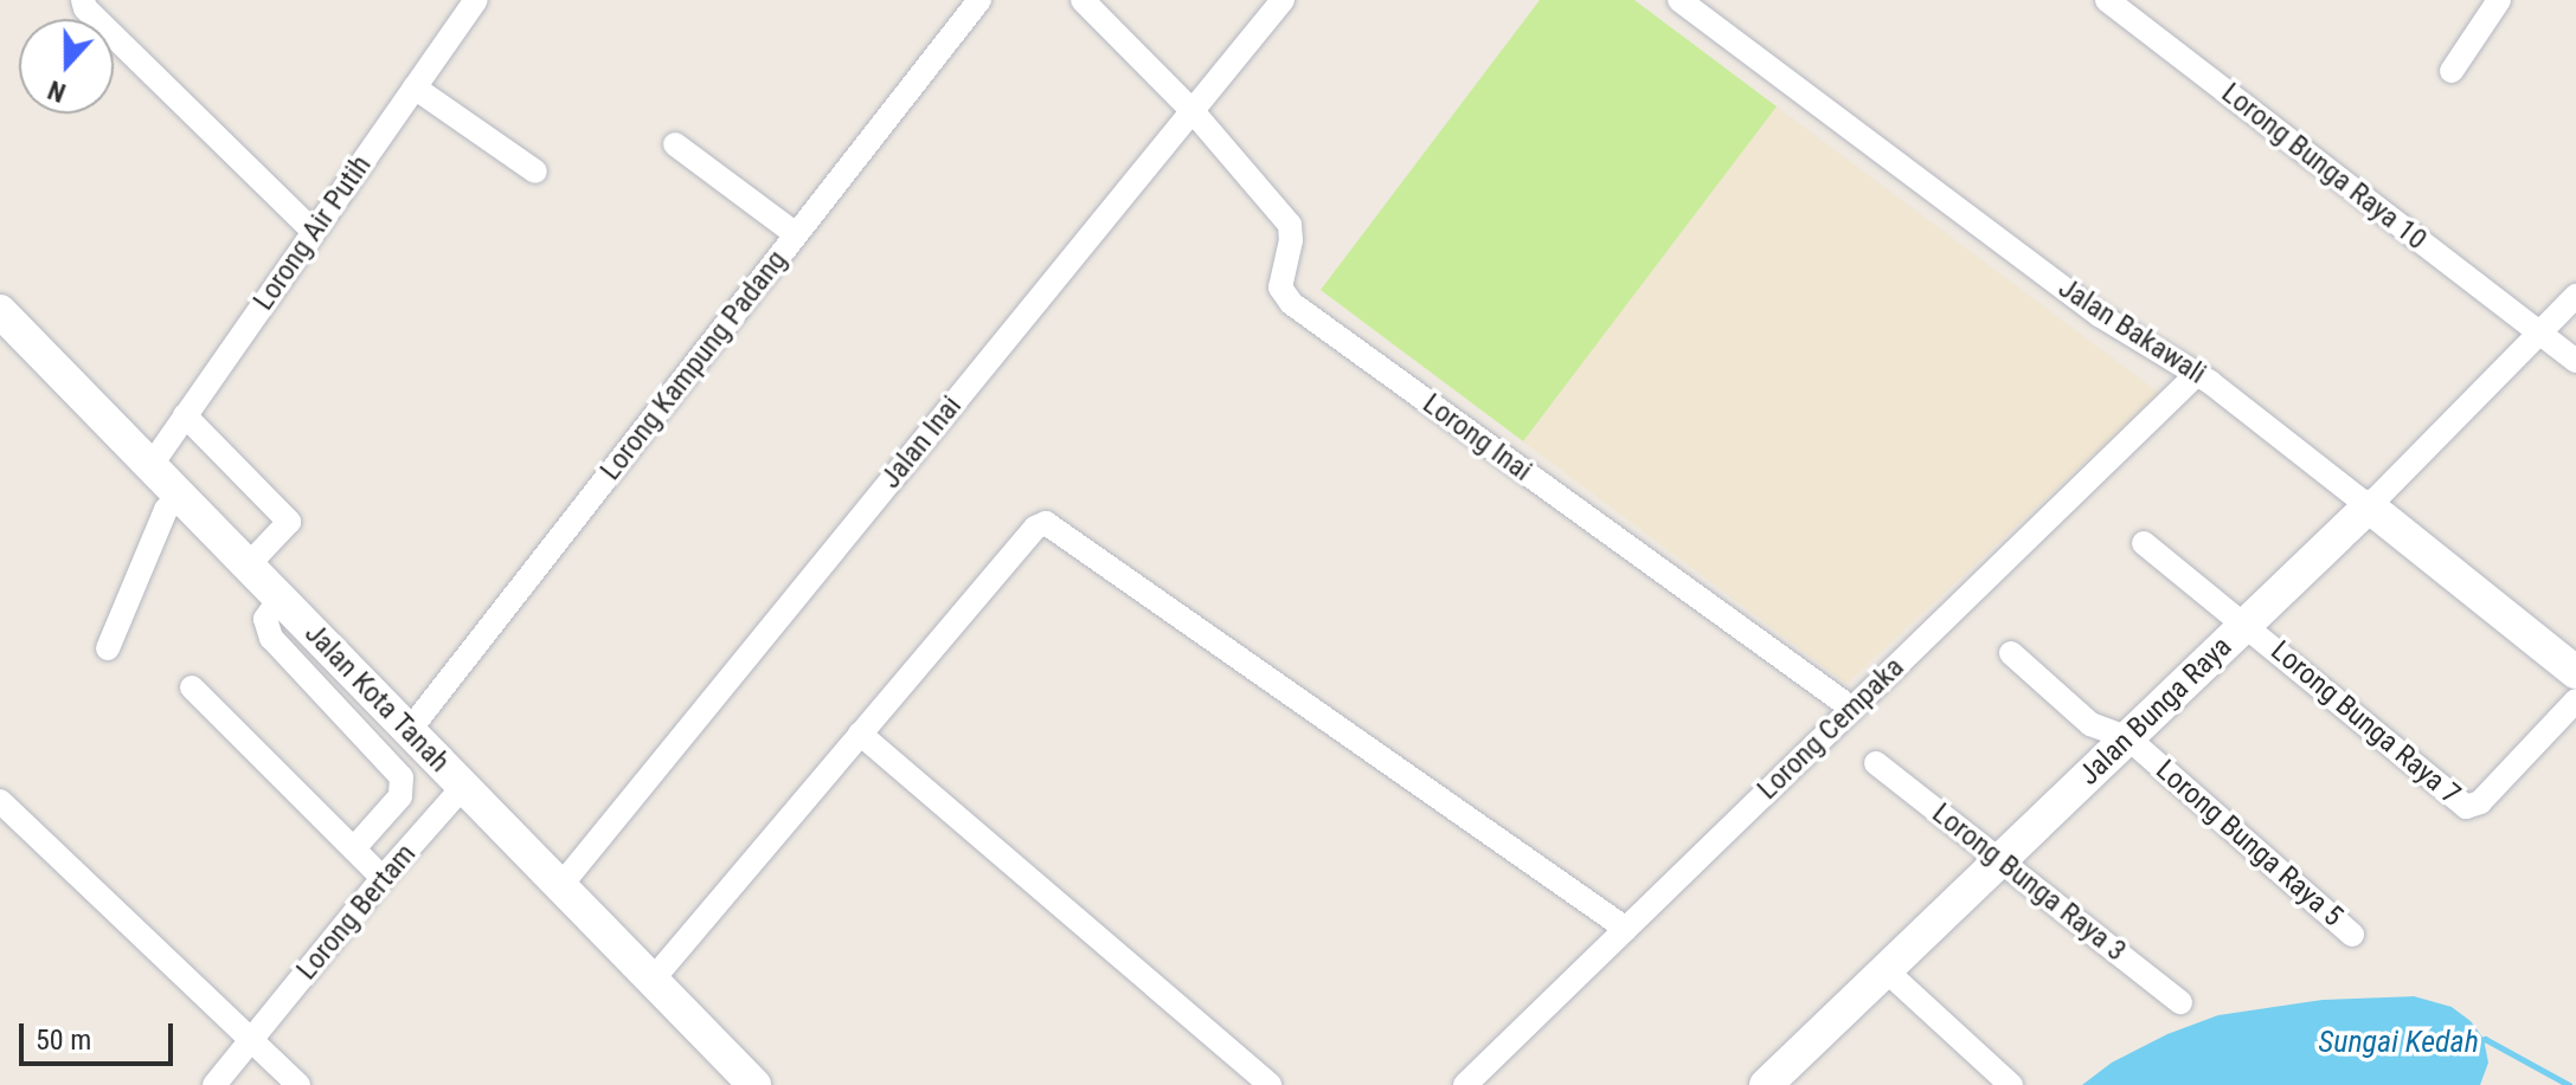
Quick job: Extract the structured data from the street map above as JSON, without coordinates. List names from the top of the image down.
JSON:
{
  "streets": {
    "street": [
      "Lorong Bunga Raya 10",
      "Lorong Air Putih",
      "Jalan Bakawali",
      "Lorong Kampung Padang",
      "Lorong Inai",
      "Jalan Inai",
      "Jalan Kota Tanah",
      "Jalan Bunga Raya",
      "Lorong Bunga Raya 7",
      "Lorong Cempaka",
      "Lorong Bunga Raya 5",
      "Lorong Bunga Raya 3",
      "Lorong Bertam"
    ]
  },
  "crossings": [
    ["Lorong Bunga Raya 10", "Jalan Bunga Raya"],
    ["Lorong Air Putih", "Jalan Kota Tanah"],
    ["Jalan Bakawali", "Jalan Bunga Raya"],
    ["Jalan Bakawali", "Lorong Cempaka"],
    ["Lorong Kampung Padang", "Jalan Kota Tanah"],
    ["Lorong Inai", "Jalan Inai"],
    ["Lorong Inai", "Lorong Cempaka"],
    ["Jalan Inai", "Jalan Kota Tanah"],
    ["Jalan Kota Tanah", "Lorong Bertam"],
    ["Jalan Bunga Raya", "Lorong Bunga Raya 7"],
    ["Jalan Bunga Raya", "Lorong Bunga Raya 5"],
    ["Jalan Bunga Raya", "Lorong Bunga Raya 3"]
  ],
  "water": ["Sungai Kedah"],
  "scale_bar": "50 m",
  "north": "bottom"
}
